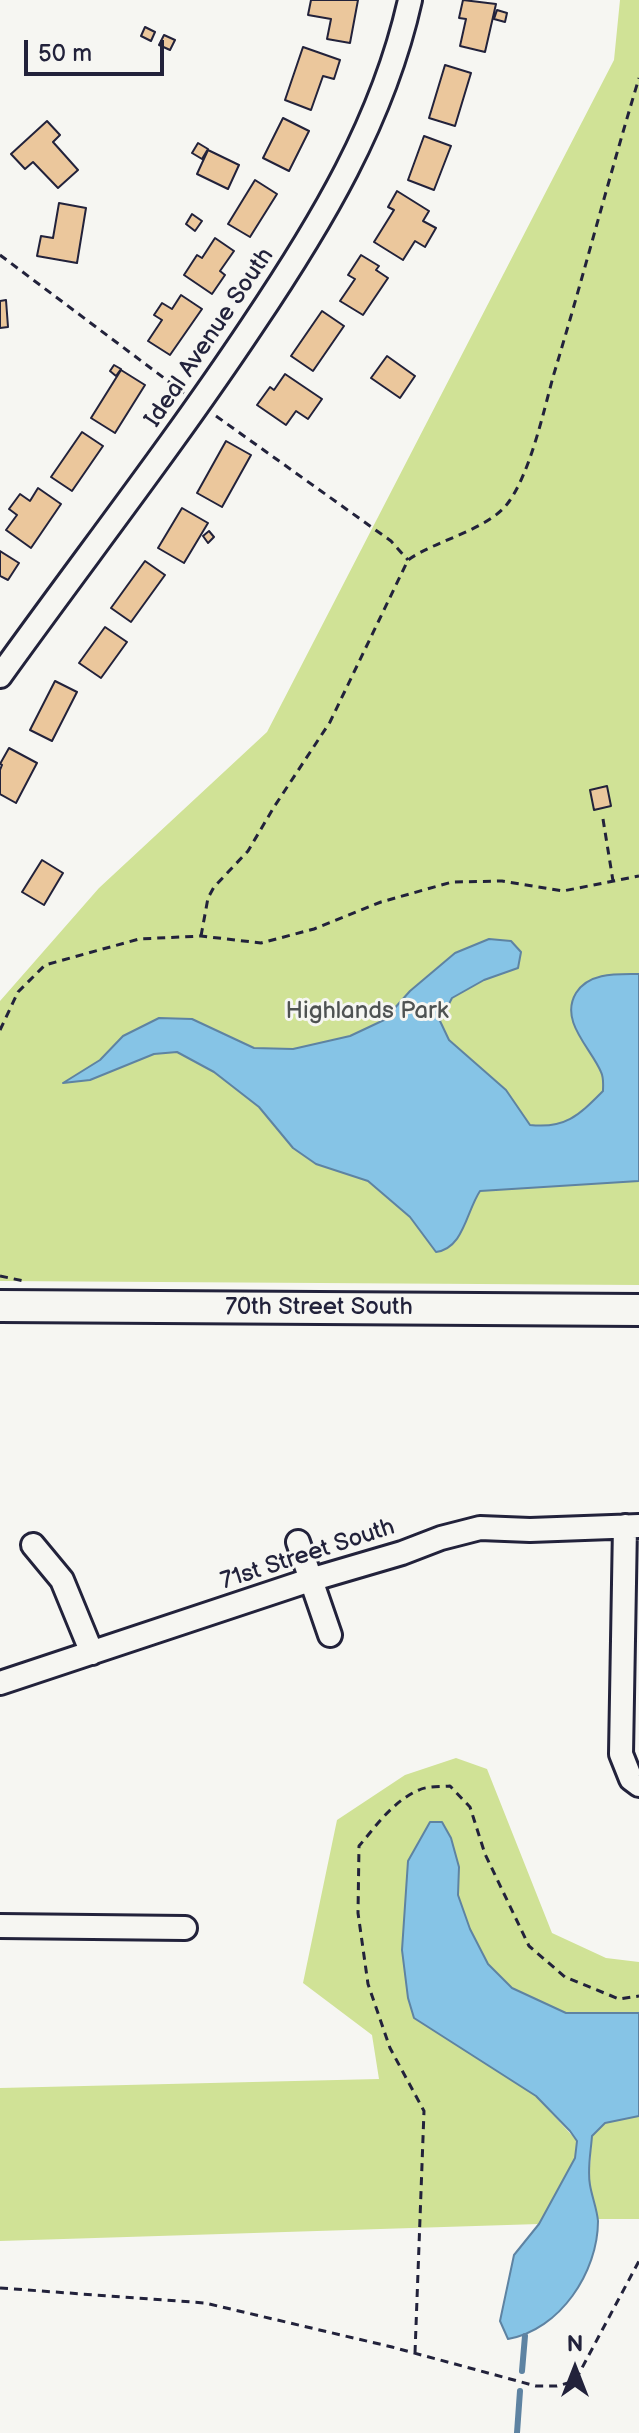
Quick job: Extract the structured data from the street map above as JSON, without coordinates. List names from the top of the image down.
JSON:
{
  "streets": {
    "main road": ["70th Street South"],
    "street": ["Ideal Avenue South", "71st Street South"]
  },
  "parks": ["Highlands Park"],
  "scale_bar": "50 m",
  "north": "top"
}
